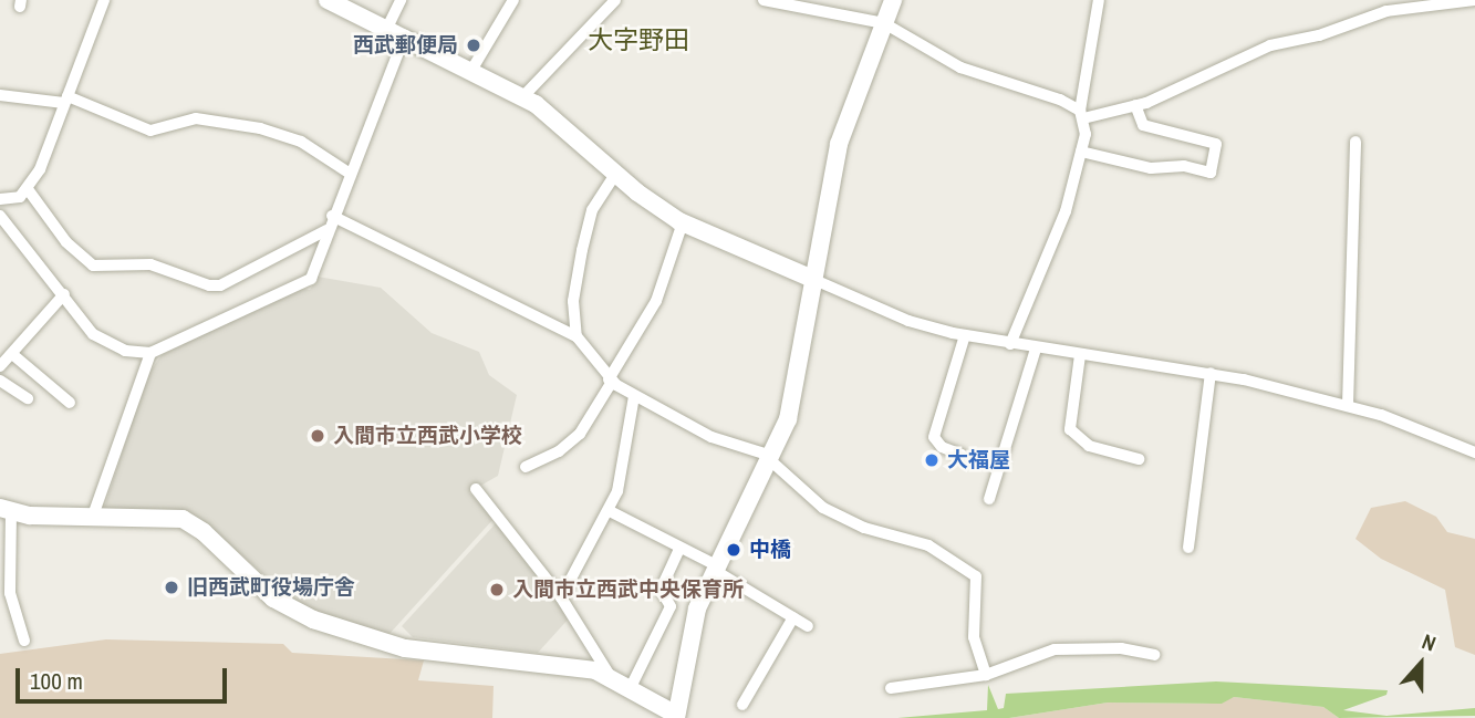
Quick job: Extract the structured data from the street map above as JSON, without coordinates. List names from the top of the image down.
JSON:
{
  "districts": ["大字野田"],
  "places": [
    "西武郵便局",
    "入間市立西武小学校",
    "大福屋",
    "中橋",
    "旧西武町役場庁舎",
    "入間市立西武中央保育所"
  ],
  "scale_bar": "100 m",
  "north": "top"
}
